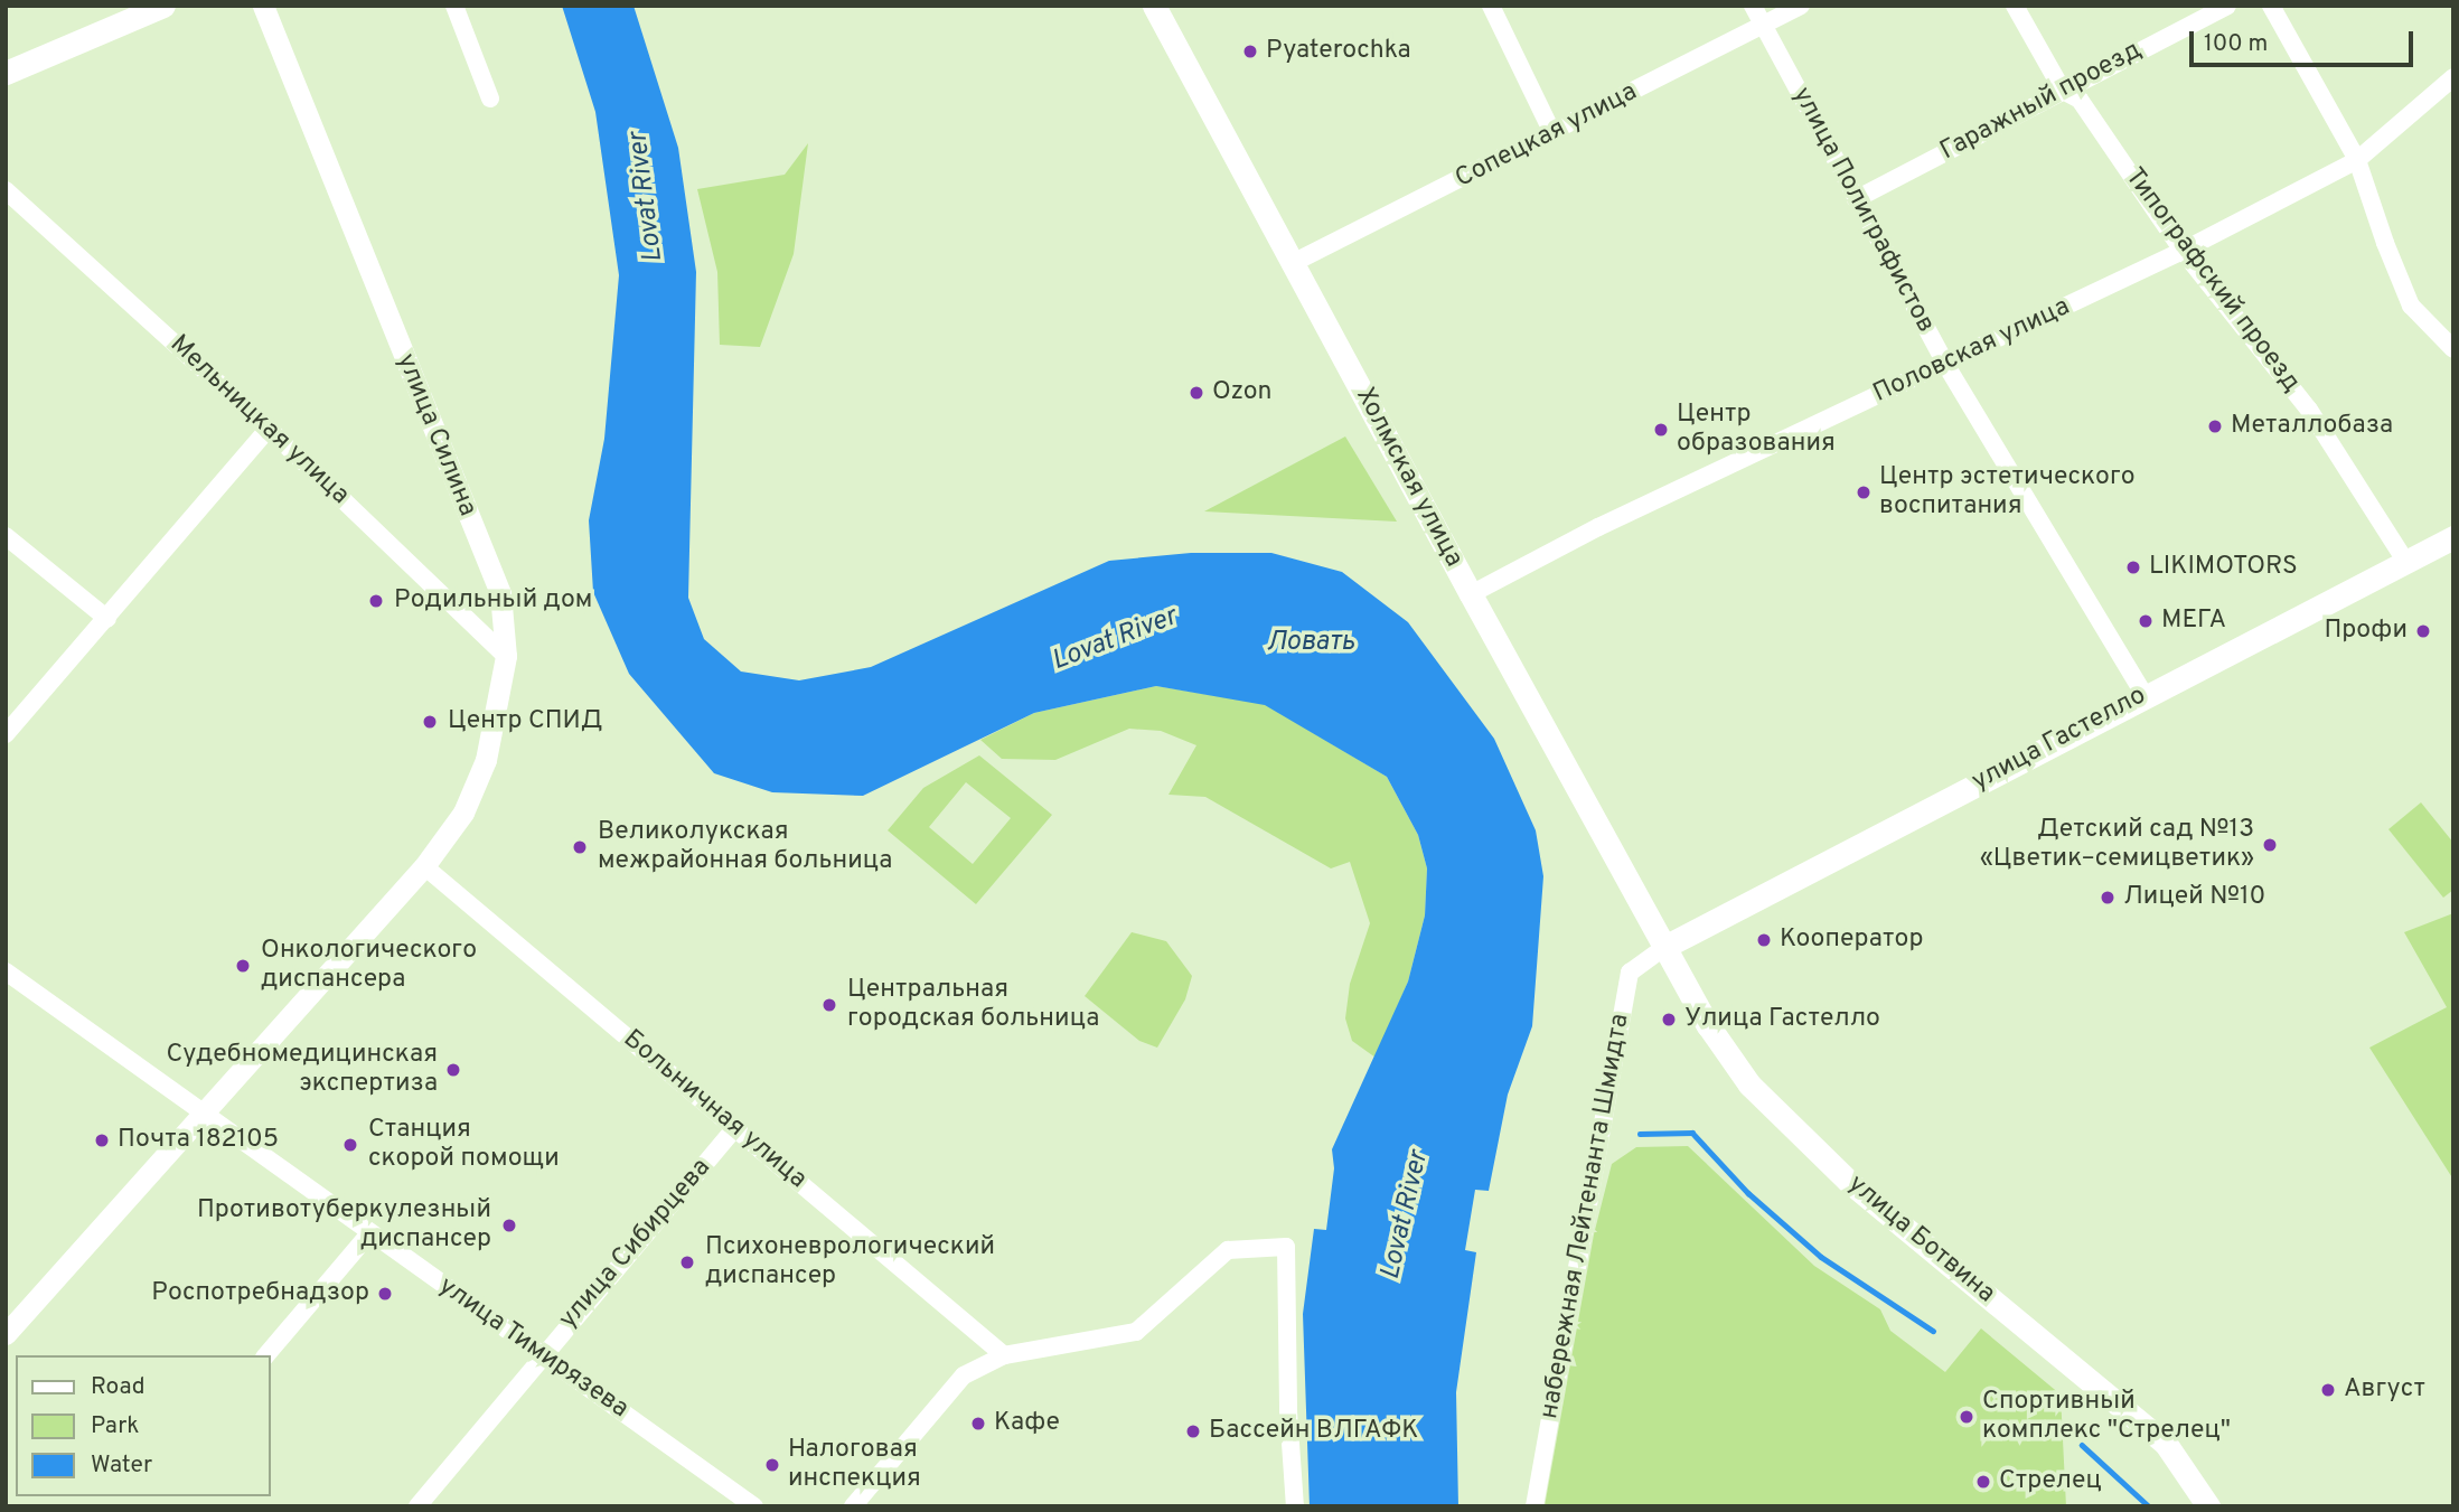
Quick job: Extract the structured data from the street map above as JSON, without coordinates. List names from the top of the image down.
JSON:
{
  "streets": {
    "main road": ["Холмская улица", "улица Гастелло", "улица Ботвина"],
    "street": [
      "Гаражный проезд",
      "Сопецкая улица",
      "улица Полиграфистов",
      "Типографский проезд",
      "Половская улица",
      "Мельницкая улица",
      "улица Силина",
      "Больничная улица",
      "набережная Лейтенанта Шмидта",
      "улица Сибирцева",
      "улица Тимирязева"
    ]
  },
  "crossings": [
    ["Гаражный проезд", "улица Полиграфистов"],
    ["Гаражный проезд", "Типографский проезд"],
    ["Сопецкая улица", "улица Полиграфистов"],
    ["Сопецкая улица", "Холмская улица"],
    ["улица Полиграфистов", "Половская улица"],
    ["улица Полиграфистов", "улица Гастелло"],
    ["Типографский проезд", "Половская улица"],
    ["Типографский проезд", "улица Гастелло"],
    ["Половская улица", "Холмская улица"],
    ["Мельницкая улица", "улица Силина"],
    ["улица Силина", "Больничная улица"],
    ["улица Силина", "улица Тимирязева"],
    ["Холмская улица", "улица Гастелло"],
    ["Холмская улица", "набережная Лейтенанта Шмидта"],
    ["Холмская улица", "улица Ботвина"],
    ["улица Гастелло", "набережная Лейтенанта Шмидта"],
    ["улица Гастелло", "улица Ботвина"],
    ["Больничная улица", "улица Сибирцева"],
    ["набережная Лейтенанта Шмидта", "улица Ботвина"],
    ["улица Сибирцева", "улица Тимирязева"]
  ],
  "water": ["Lovat River", "Ловать"],
  "places": [
    "Pyaterochka",
    "Ozon",
    "Металлобаза",
    "Центр образования",
    "Центр эстетического воспитания",
    "LIKIMOTORS",
    "Родильный дом",
    "МЕГА",
    "Профи",
    "Центр СПИД",
    "Детский сад №13 «Цветик–семицветик»",
    "Великолукская межрайонная больница",
    "Лицей №10",
    "Кооператор",
    "Онкологического диспансера",
    "Центральная городская больница",
    "Улица Гастелло",
    "Судебномедицинская экспертиза",
    "Почта 182105",
    "Станция скорой помощи",
    "Противотуберкулезный диспансер",
    "Психоневрологический диспансер",
    "Роспотребнадзор",
    "Август",
    "Спортивный комплекс \"Стрелец\"",
    "Кафе",
    "Бассейн ВЛГАФК",
    "Налоговая инспекция",
    "Стрелец"
  ],
  "legend": ["Road", "Park", "Water"],
  "scale_bar": "100 m"
}
